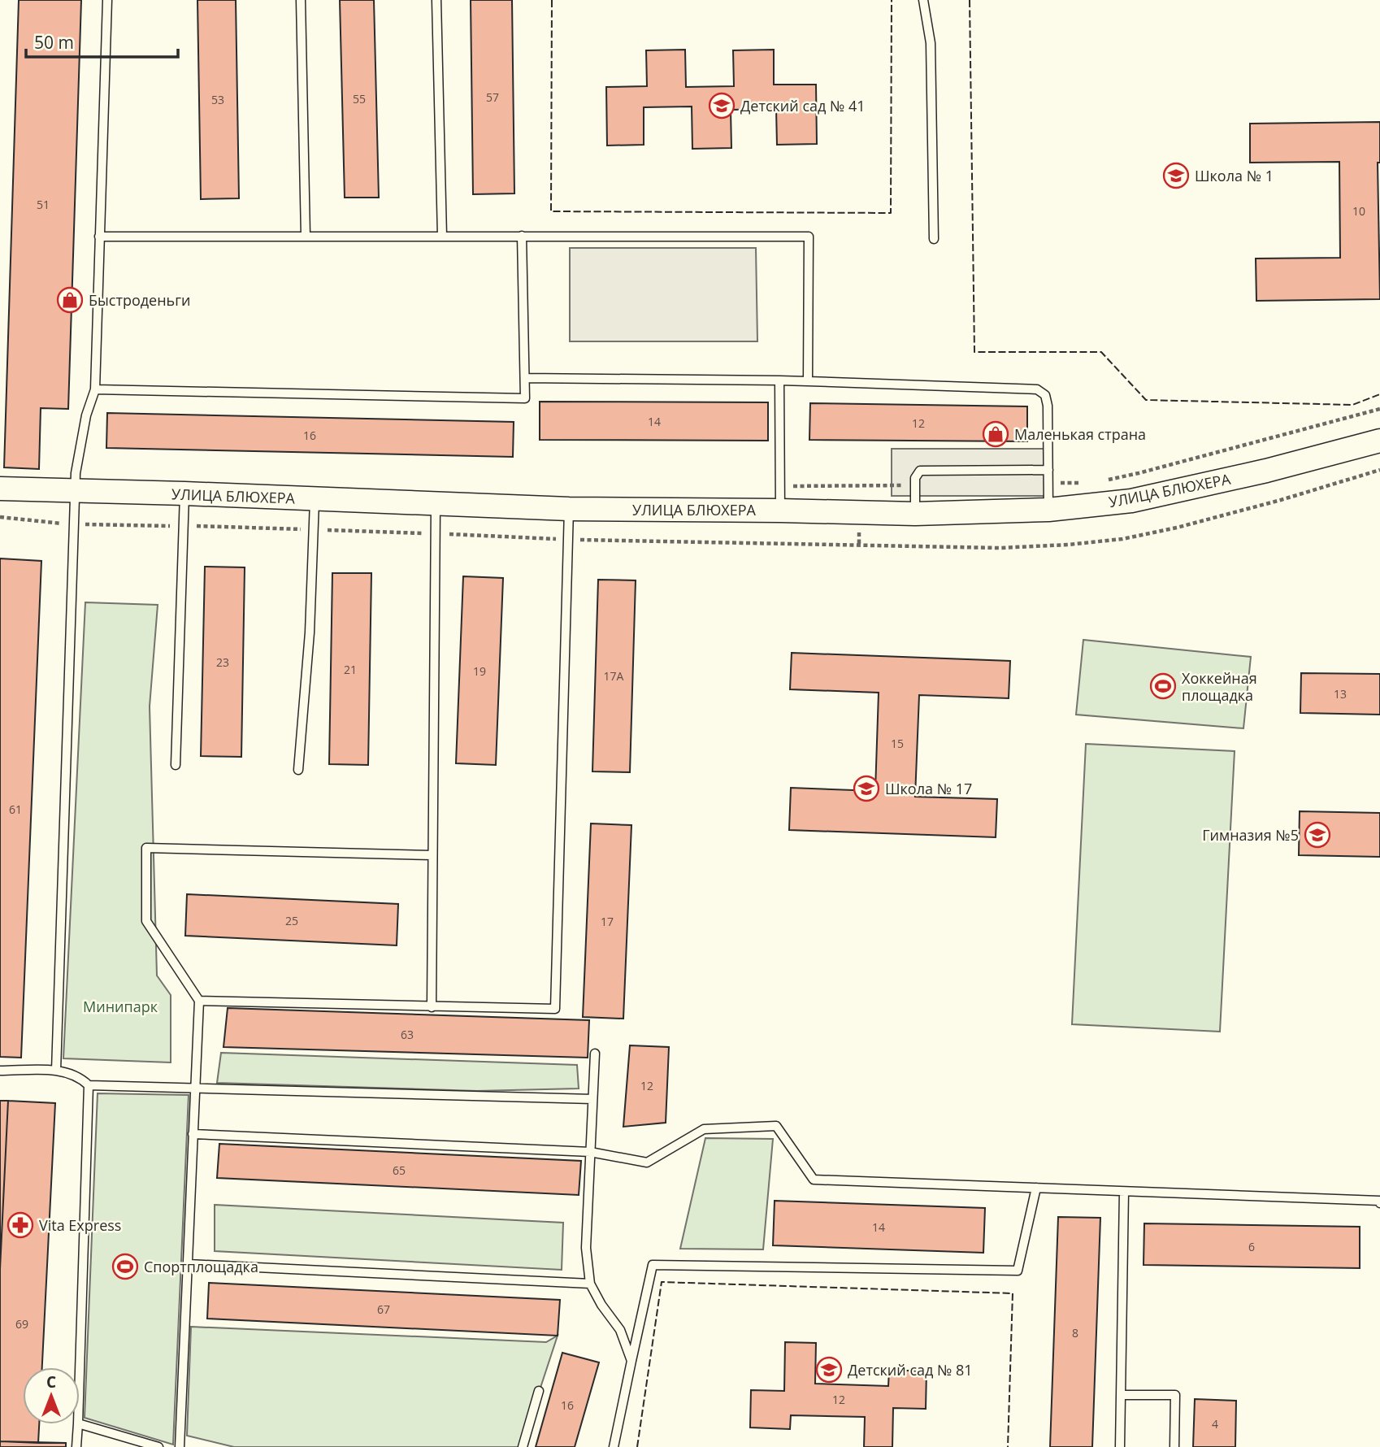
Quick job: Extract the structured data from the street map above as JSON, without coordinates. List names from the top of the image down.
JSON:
{
  "streets": {
    "street": ["УЛИЦА БЛЮХЕРА"]
  },
  "parks": ["Минипарк"],
  "places": {
    "school or university": [
      "Детский сад № 41",
      "Школа № 1",
      "Школа № 17",
      "Гимназия №5",
      "Детский сад № 81"
    ],
    "shop": ["Быстроденьги", "Маленькая страна"],
    "sports": ["Хоккейная площадка", "Спортплощадка"],
    "pharmacy": ["Vita Express"]
  },
  "house_numbers": [
    "57",
    "55",
    "53",
    "51",
    "10",
    "14",
    "12",
    "16",
    "23",
    "21",
    "19",
    "17А",
    "13",
    "15",
    "61",
    "25",
    "17",
    "63",
    "12",
    "65",
    "14",
    "6",
    "67",
    "69",
    "8",
    "12",
    "16",
    "4"
  ],
  "scale_bar": "50 m",
  "north": "top"
}
